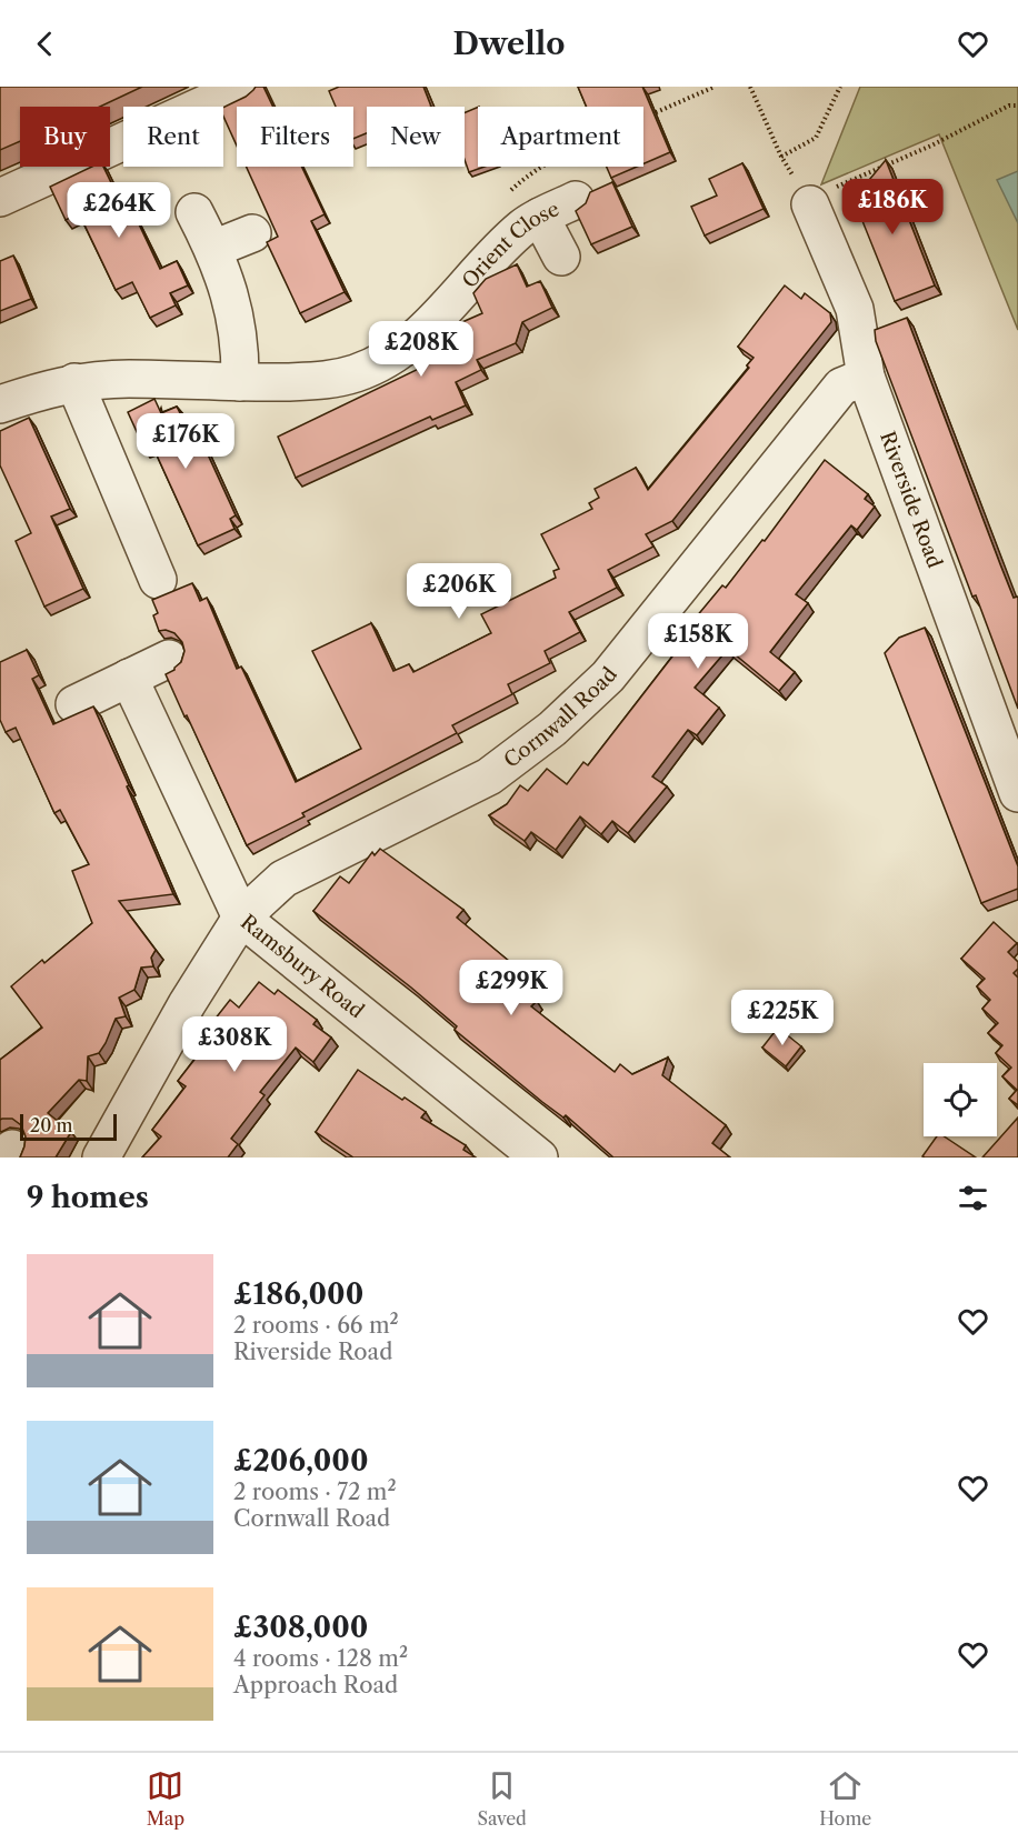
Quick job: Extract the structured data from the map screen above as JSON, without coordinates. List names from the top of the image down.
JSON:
{
  "streets": {
    "street": [
      "Orient Close",
      "Riverside Road",
      "Cornwall Road",
      "Ramsbury Road"
    ]
  },
  "crossings": [
    ["Riverside Road", "Cornwall Road"],
    ["Cornwall Road", "Ramsbury Road"]
  ],
  "scale_bar": "20 m",
  "page": {
    "header": "Dwello",
    "chip": [
      "Buy",
      "Rent",
      "Filters",
      "New",
      "Apartment"
    ],
    "price": [
      "£186K",
      "£264K",
      "£208K",
      "£176K",
      "£206K",
      "£158K",
      "£299K",
      "£225K",
      "£308K"
    ],
    "scale": "20 m",
    "heading": "9 homes",
    "list": [
      {
        "name": "£186,000",
        "note": "2 rooms · 66 m² · Riverside Road"
      },
      {
        "name": "£206,000",
        "note": "2 rooms · 72 m² · Cornwall Road"
      },
      {
        "name": "£308,000",
        "note": "4 rooms · 128 m² · Approach Road"
      }
    ],
    "tabs": ["Map", "Saved", "Home"]
  }
}
